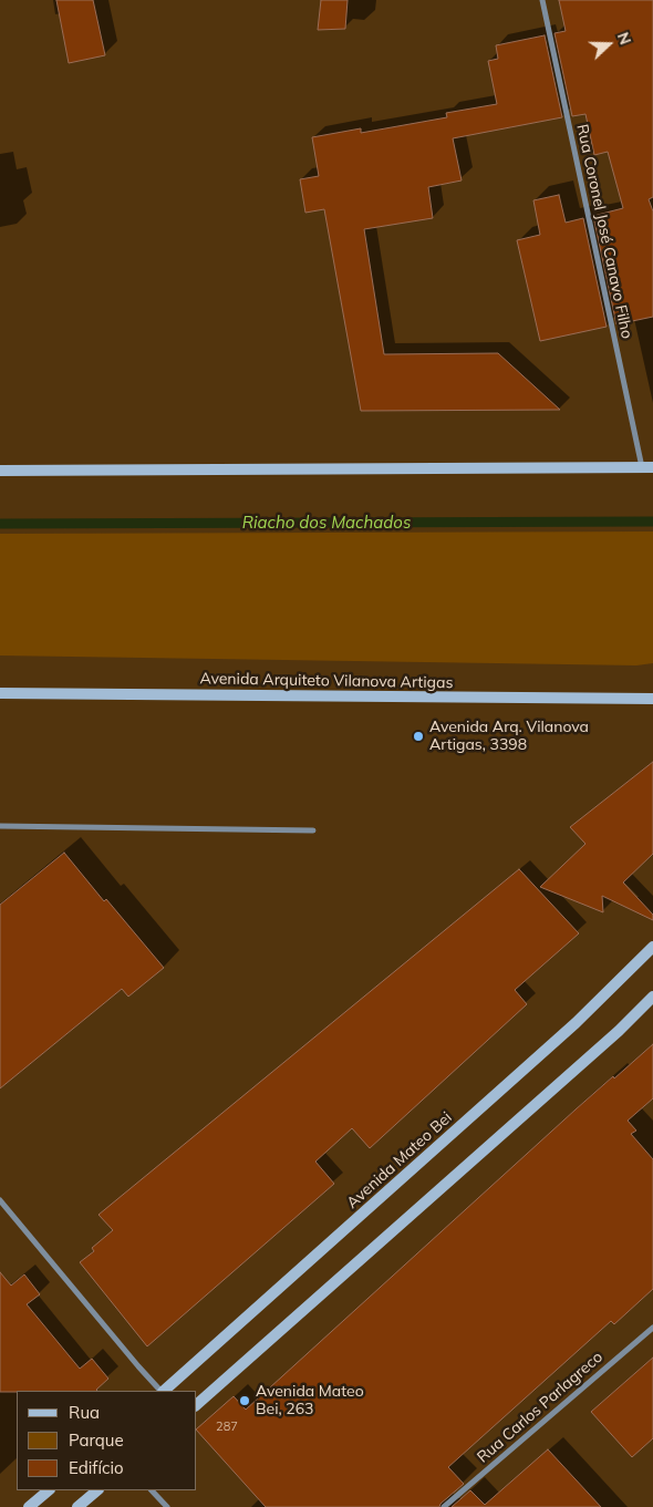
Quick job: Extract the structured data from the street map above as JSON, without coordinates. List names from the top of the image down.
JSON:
{
  "streets": {
    "main road": ["Avenida Arquiteto Vilanova Artigas", "Avenida Mateo Bei"],
    "street": ["Rua Coronel José Canavo Filho", "Rua Carlos Parlagreco"]
  },
  "water": ["Riacho dos Machados"],
  "places": ["Avenida Arq. Vilanova Artigas, 3398", "Avenida Mateo Bei, 263"],
  "house_numbers": ["287"],
  "legend": ["Rua", "Parque", "Edifício"],
  "north": "right"
}
